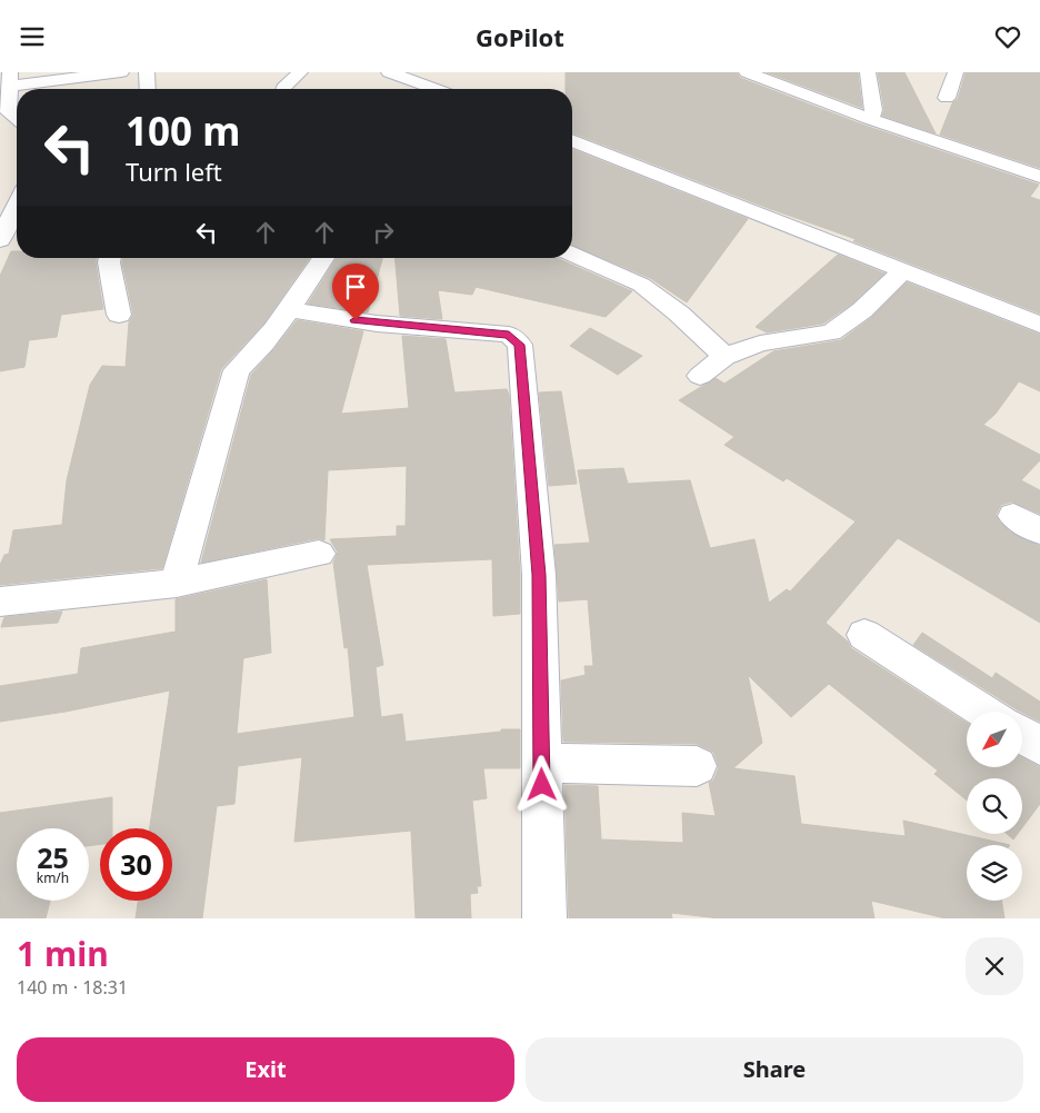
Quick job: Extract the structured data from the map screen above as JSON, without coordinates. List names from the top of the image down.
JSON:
{
  "north": "bottom left",
  "page": {
    "header": "GoPilot",
    "turn": ["100 m", "Turn left"],
    "speed": "25 km/h",
    "limit": "30",
    "heading": ["1 min", "140 m · 18:31"],
    "buttons": ["Exit", "Share"]
  }
}
